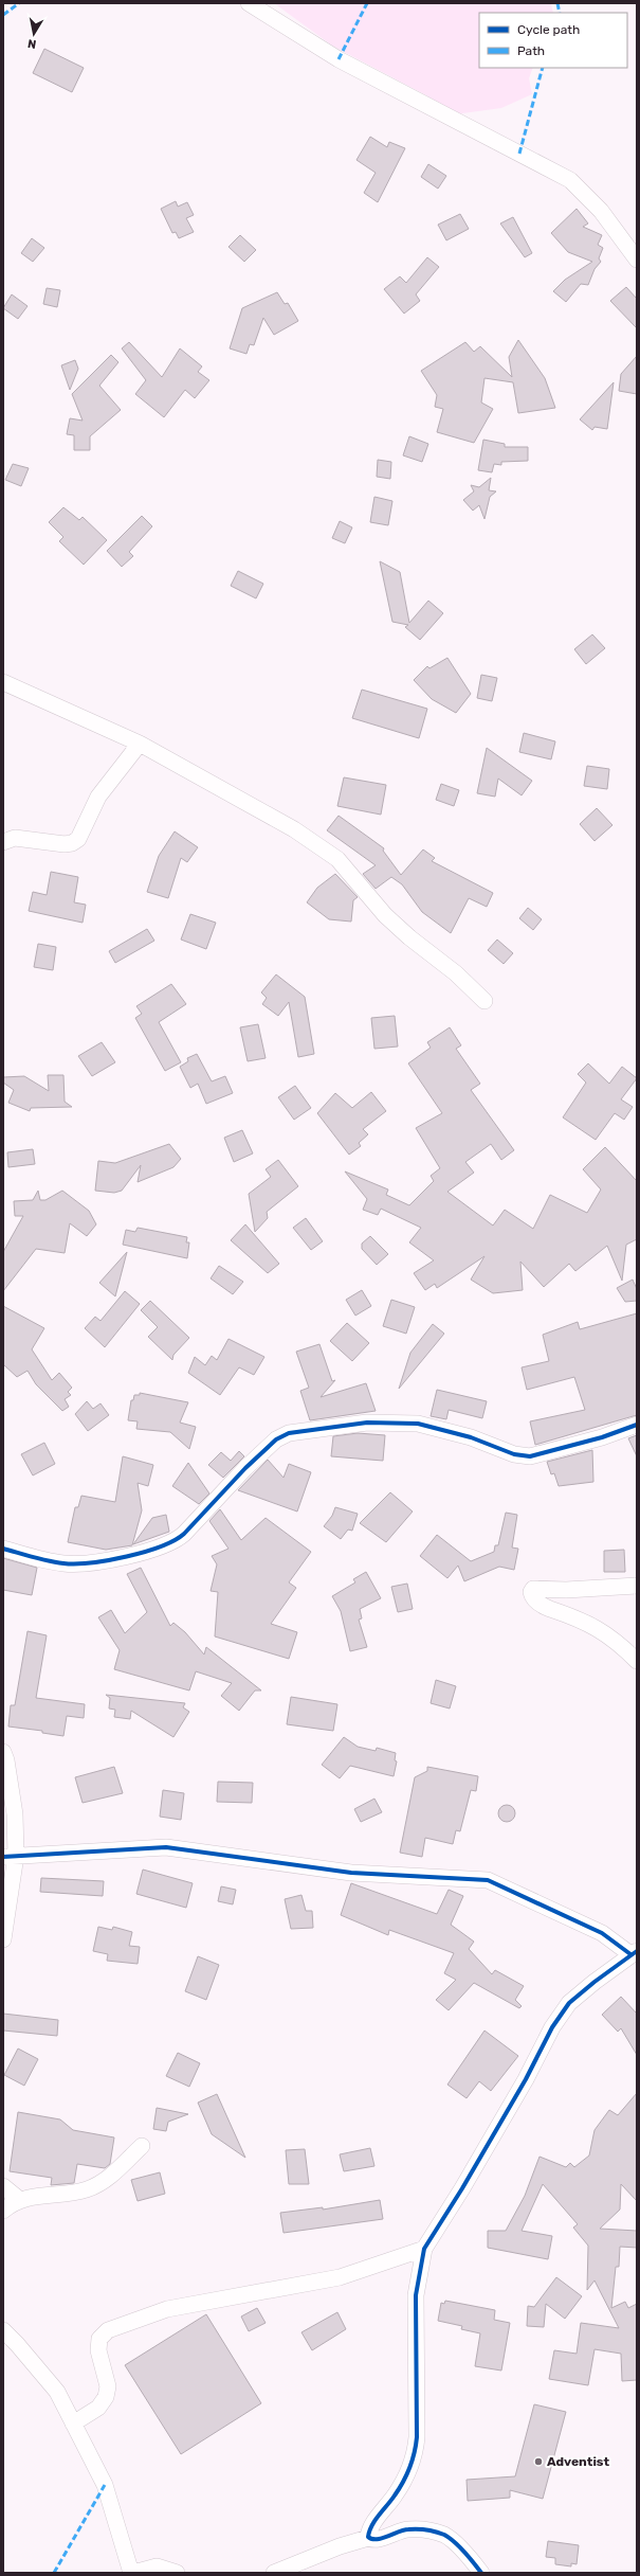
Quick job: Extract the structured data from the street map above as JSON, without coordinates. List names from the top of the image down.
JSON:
{
  "places": ["Adventist"],
  "legend": ["Cycle path", "Path"],
  "north": "bottom"
}
